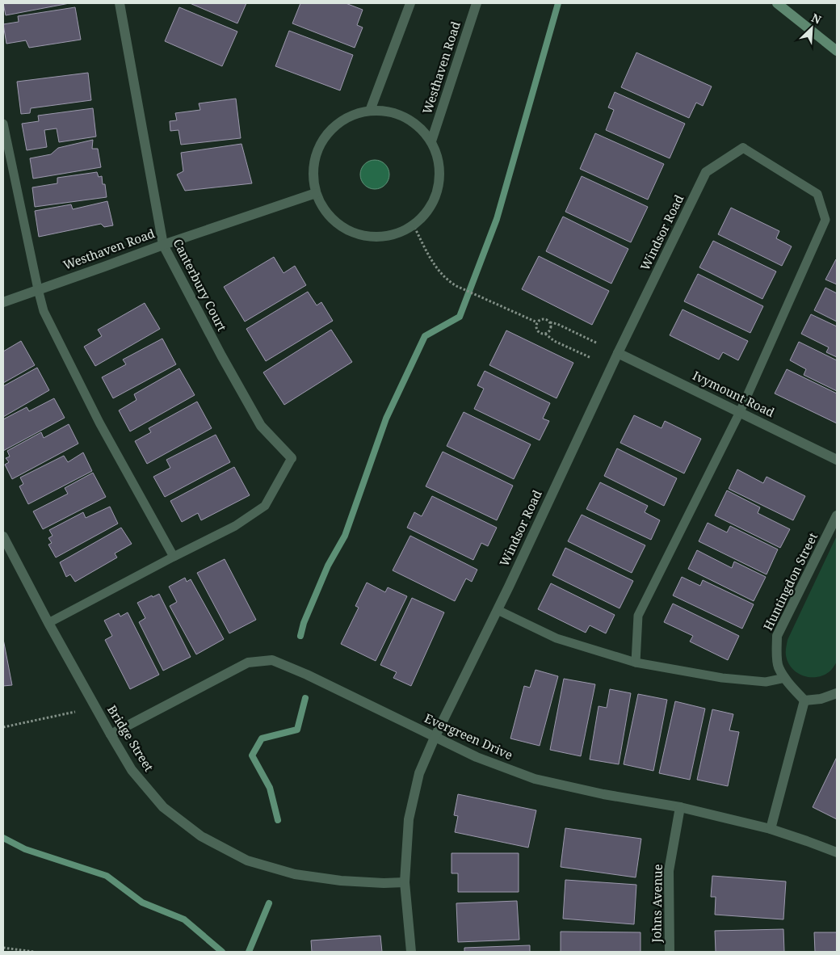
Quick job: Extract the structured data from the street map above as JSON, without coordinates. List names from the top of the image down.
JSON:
{
  "streets": {
    "street": [
      "Westhaven Road",
      "Windsor Road",
      "Canterbury Court",
      "Ivymount Road",
      "Huntingdon Street",
      "Evergreen Drive",
      "Bridge Street",
      "Johns Avenue"
    ]
  },
  "crossings": [
    ["Westhaven Road", "Canterbury Court"],
    ["Windsor Road", "Ivymount Road"],
    ["Windsor Road", "Evergreen Drive"],
    ["Windsor Road", "Bridge Street"],
    ["Evergreen Drive", "Bridge Street"],
    ["Evergreen Drive", "Johns Avenue"]
  ],
  "north": "top right"
}
